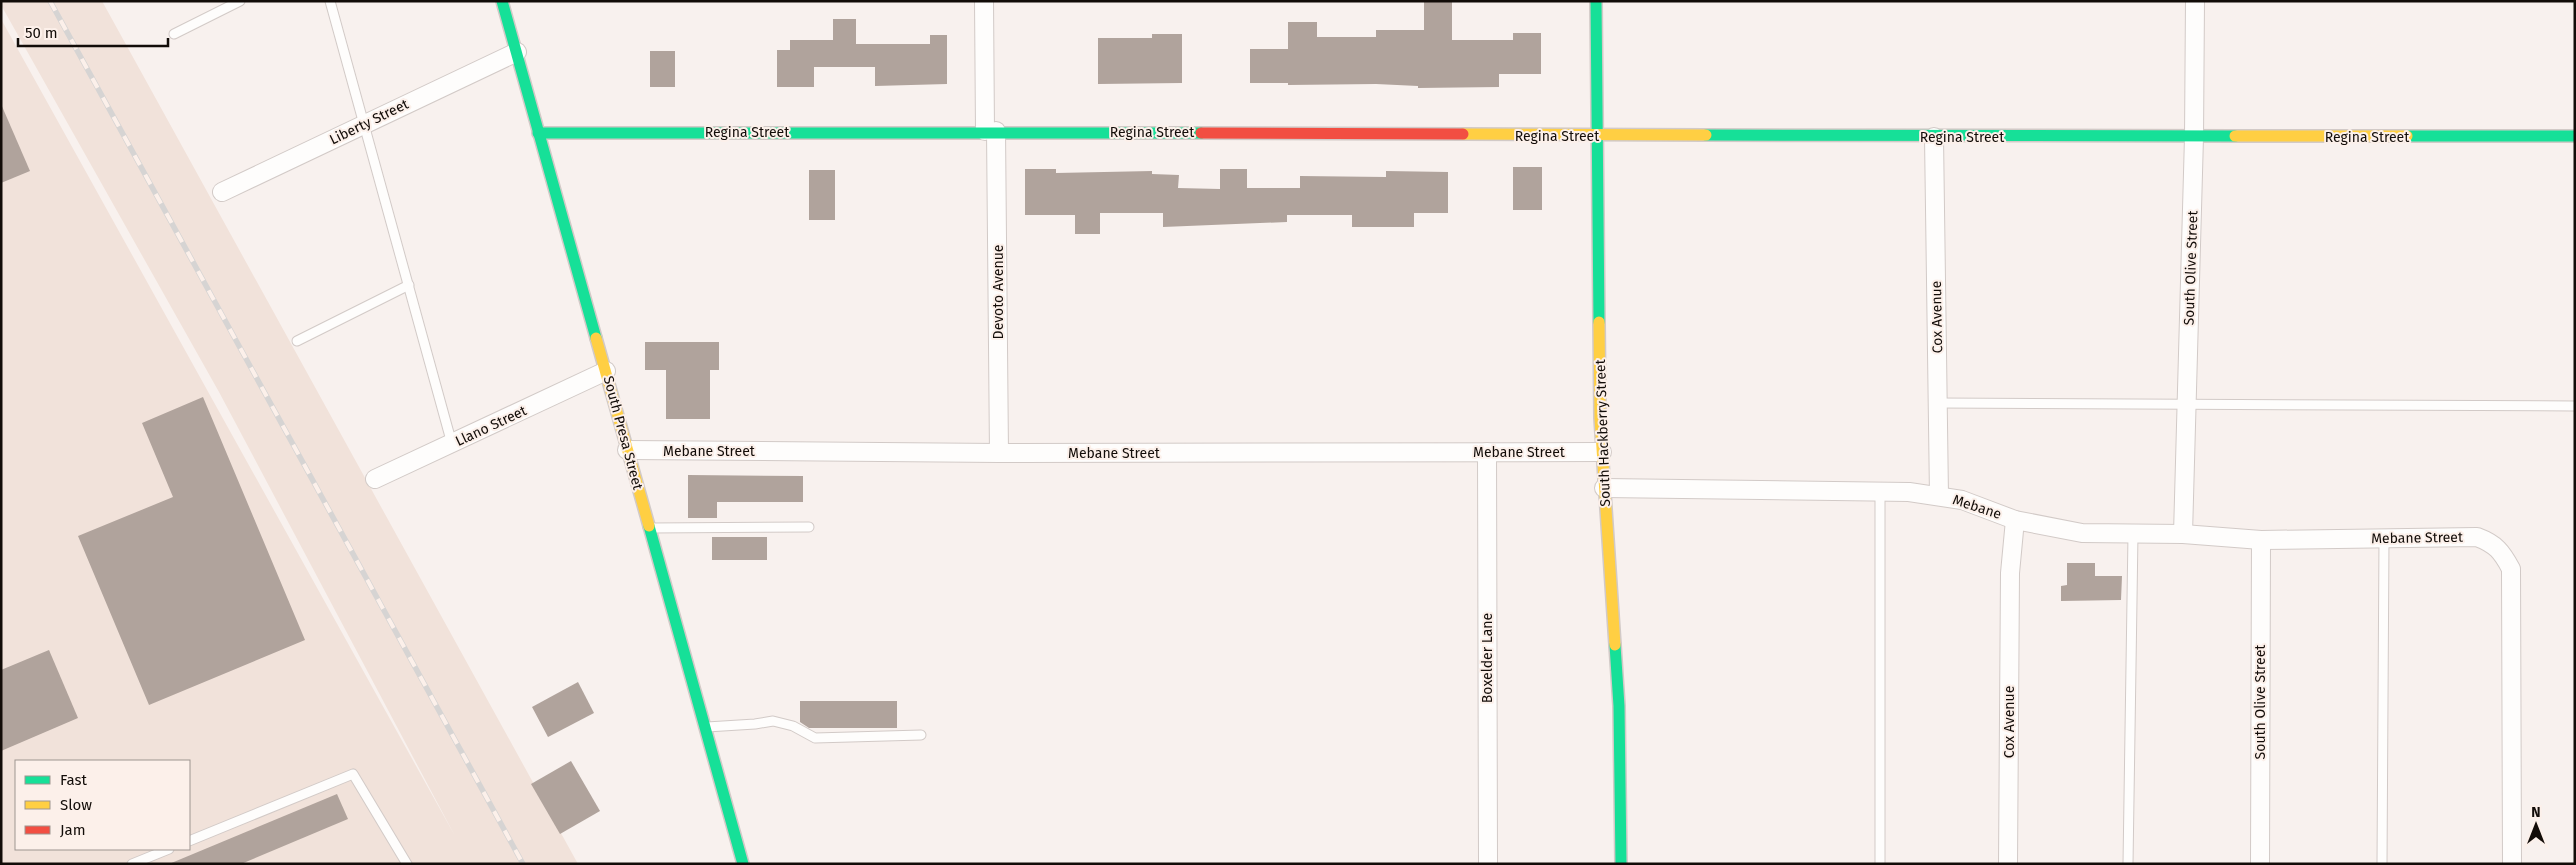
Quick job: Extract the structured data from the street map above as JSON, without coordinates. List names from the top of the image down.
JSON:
{
  "streets": {
    "street": [
      "Liberty Street",
      "Regina Street",
      "South Olive Street",
      "Devoto Avenue",
      "Cox Avenue",
      "Llano Street",
      "South Presa Street",
      "South Hackberry Street",
      "Mebane Street",
      "Mebane",
      "Boxelder Lane"
    ]
  },
  "crossings": [
    ["Liberty Street", "South Presa Street"],
    ["Regina Street", "South Olive Street"],
    ["Regina Street", "Devoto Avenue"],
    ["Regina Street", "Cox Avenue"],
    ["Regina Street", "South Presa Street"],
    ["Regina Street", "South Hackberry Street"],
    ["South Olive Street", "Mebane Street"],
    ["Devoto Avenue", "Mebane Street"],
    ["Cox Avenue", "Mebane Street"],
    ["Cox Avenue", "Mebane"],
    ["Llano Street", "South Presa Street"],
    ["South Presa Street", "Mebane Street"],
    ["South Hackberry Street", "Mebane Street"],
    ["Mebane Street", "Mebane"],
    ["Mebane Street", "Boxelder Lane"]
  ],
  "legend": ["Fast", "Slow", "Jam"],
  "scale_bar": "50 m",
  "north": "top"
}
